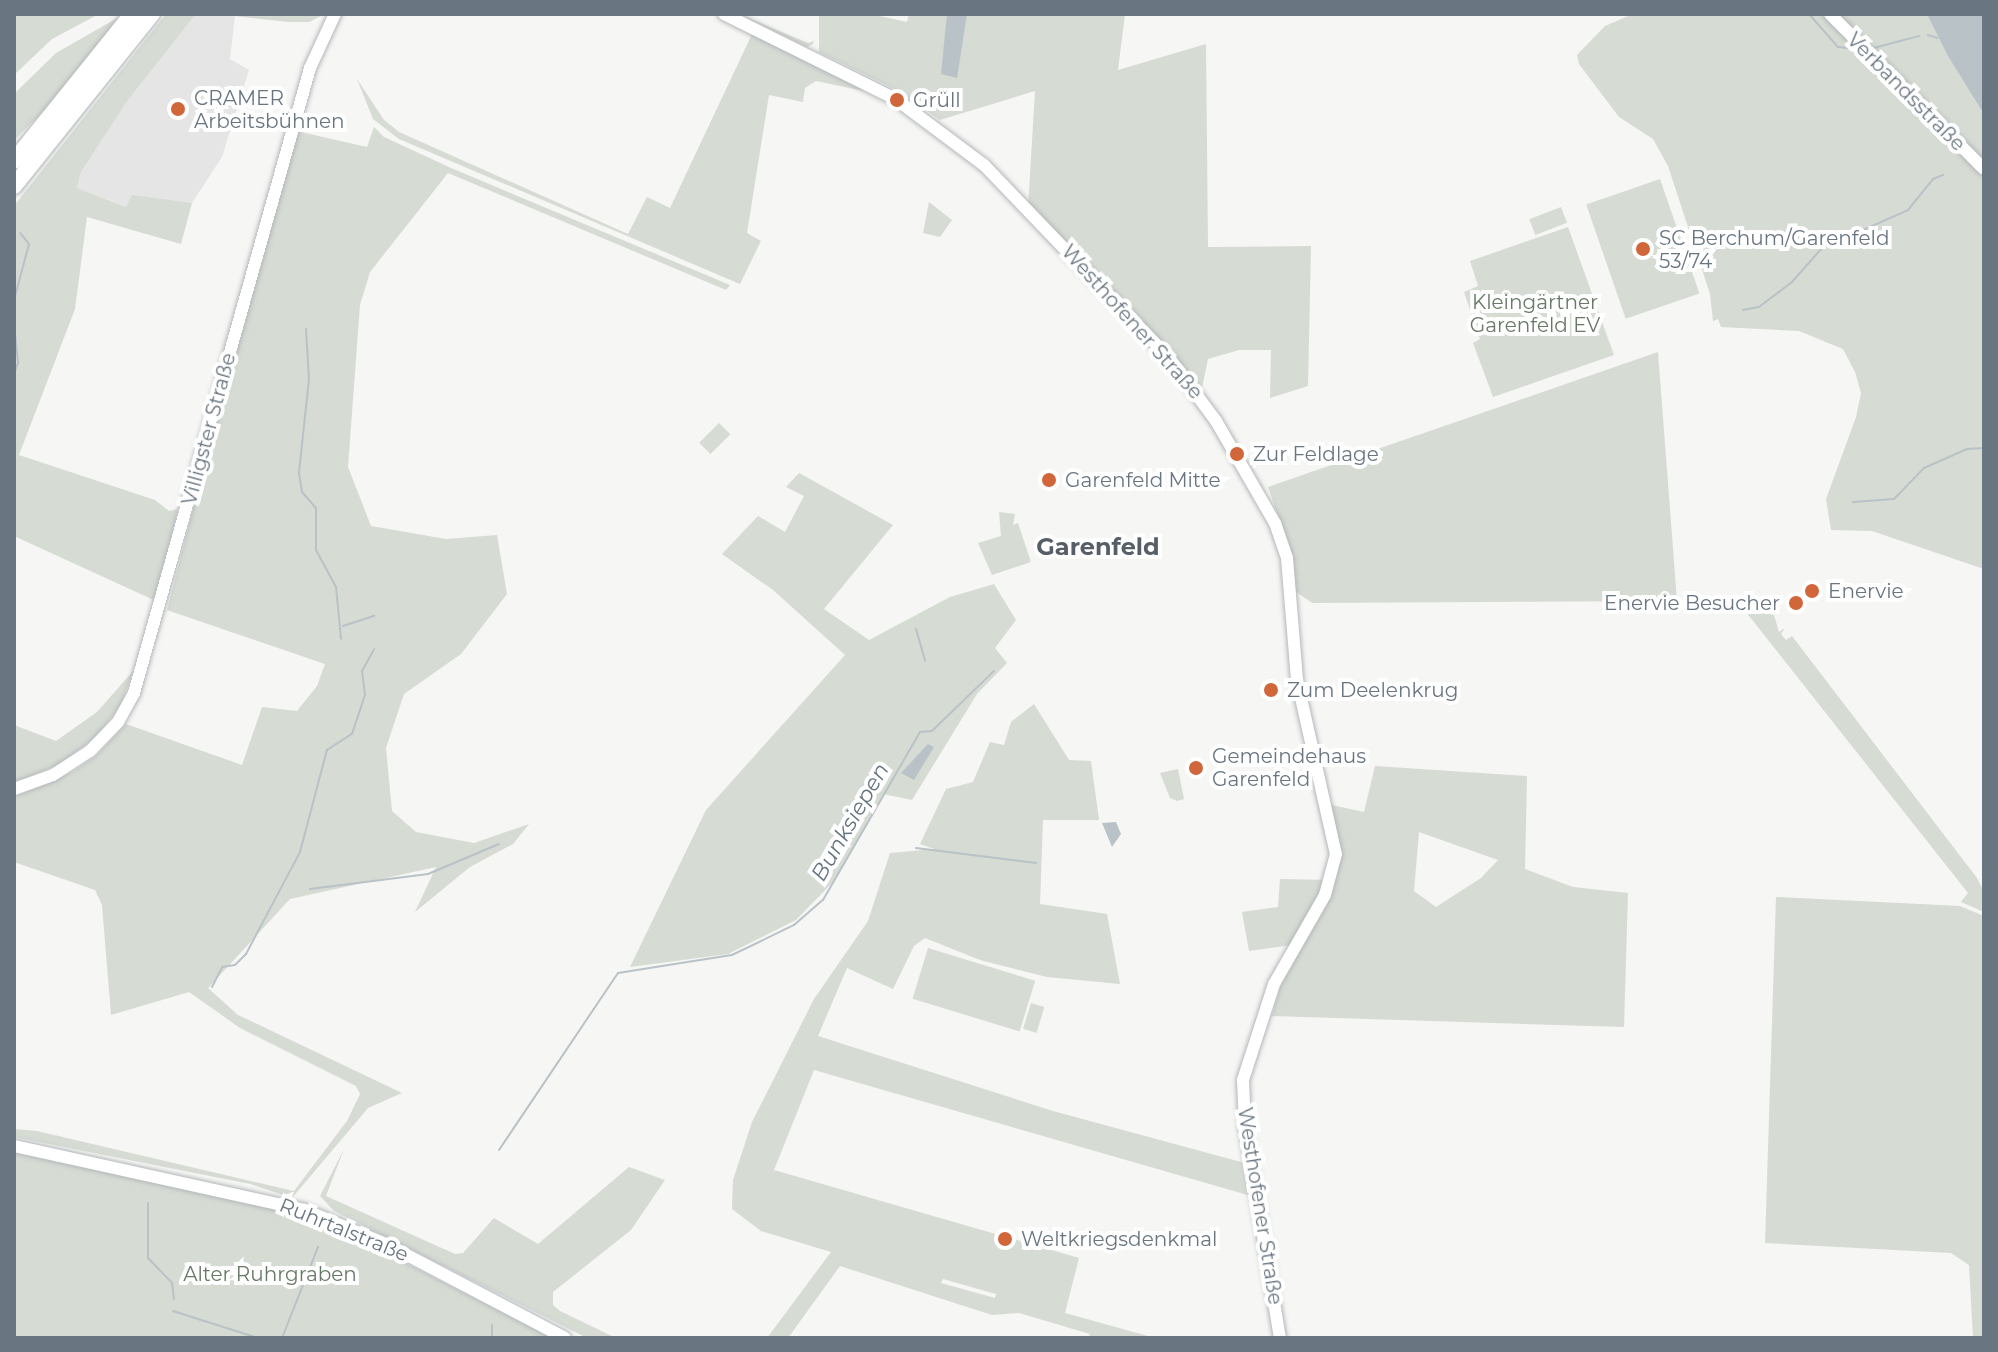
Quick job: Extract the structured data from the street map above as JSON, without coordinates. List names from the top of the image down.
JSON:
{
  "streets": {
    "main road": [
      "Verbandsstraße",
      "Westhofener Straße",
      "Villigster Straße",
      "Ruhrtalstraße"
    ]
  },
  "districts": ["Garenfeld"],
  "water": ["Bunksiepen"],
  "parks": ["Kleingärtner Garenfeld EV", "Alter Ruhrgraben"],
  "places": [
    "Grüll",
    "CRAMER Arbeitsbühnen",
    "SC Berchum/Garenfeld 53/74",
    "Zur Feldlage",
    "Garenfeld Mitte",
    "Enervie",
    "Enervie Besucher",
    "Zum Deelenkrug",
    "Gemeindehaus Garenfeld",
    "Weltkriegsdenkmal"
  ]
}
